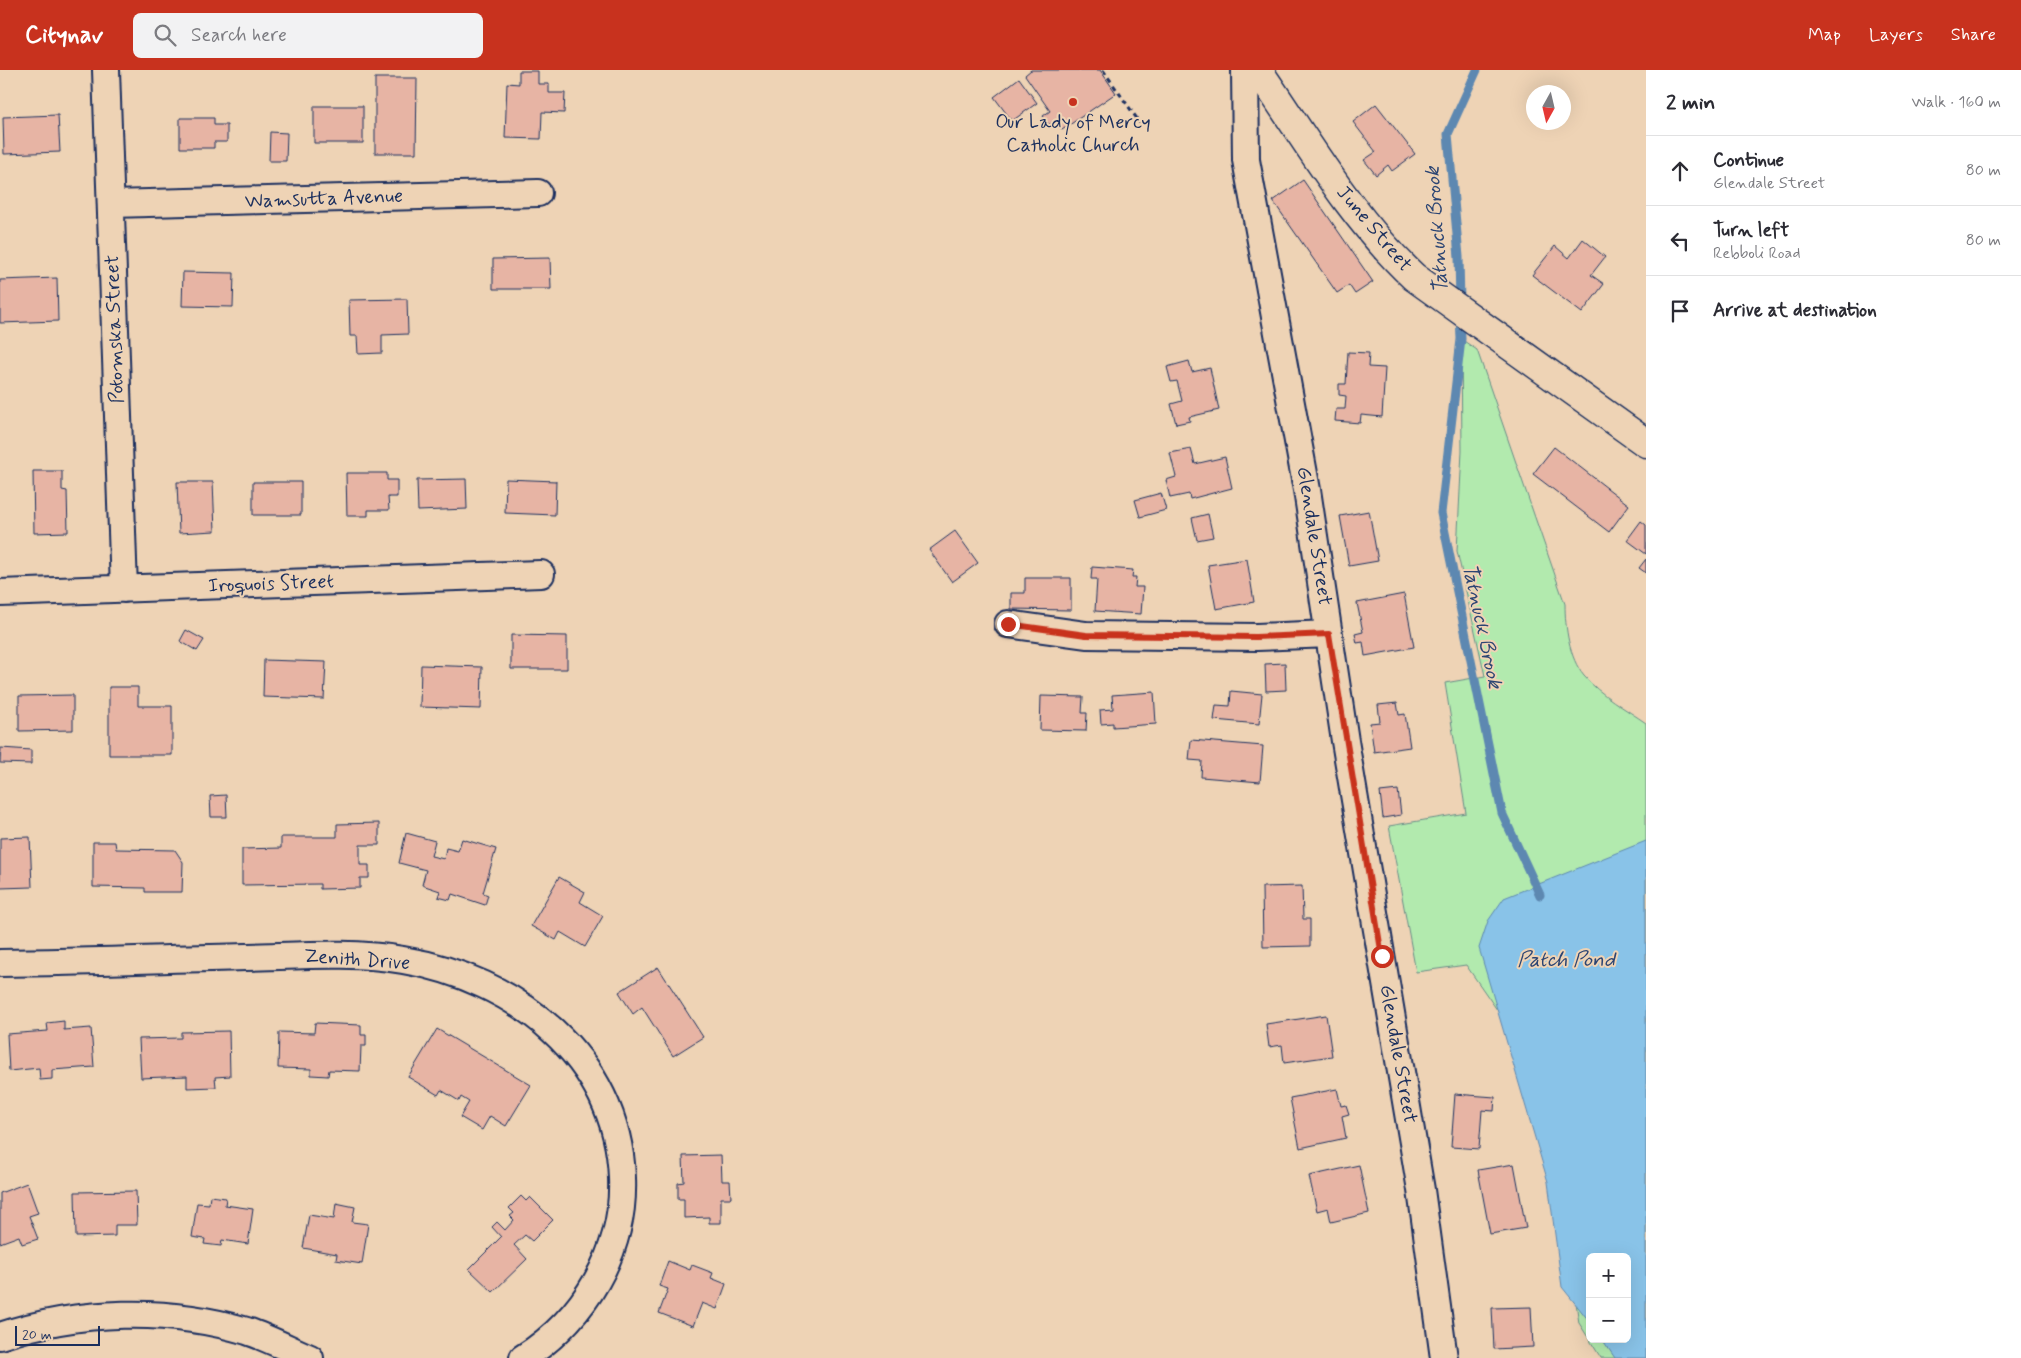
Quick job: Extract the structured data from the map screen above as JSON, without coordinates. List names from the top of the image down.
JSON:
{
  "streets": {
    "street": [
      "Wamsutta Avenue",
      "June Street",
      "Potomska Street",
      "Glendale Street",
      "Iroquois Street",
      "Zenith Drive"
    ]
  },
  "crossings": [
    ["Wamsutta Avenue", "Potomska Street"],
    ["Potomska Street", "Iroquois Street"]
  ],
  "water": ["Tatnuck Brook", "Patch Pond"],
  "places": ["Our Lady of Mercy Catholic Church"],
  "scale_bar": "20 m",
  "north": "bottom",
  "page": {
    "header": "Citynav",
    "search": "Search here",
    "nav": ["Map", "Layers", "Share"],
    "heading": ["2 min", "Walk · 160 m"],
    "list": [
      ["Continue", "Glendale Street", "80 m"],
      ["Turn left", "Rebboli Road", "80 m"],
      "Arrive at destination"
    ],
    "map_buttons": ["+", "−"],
    "scale": "20 m"
  }
}
